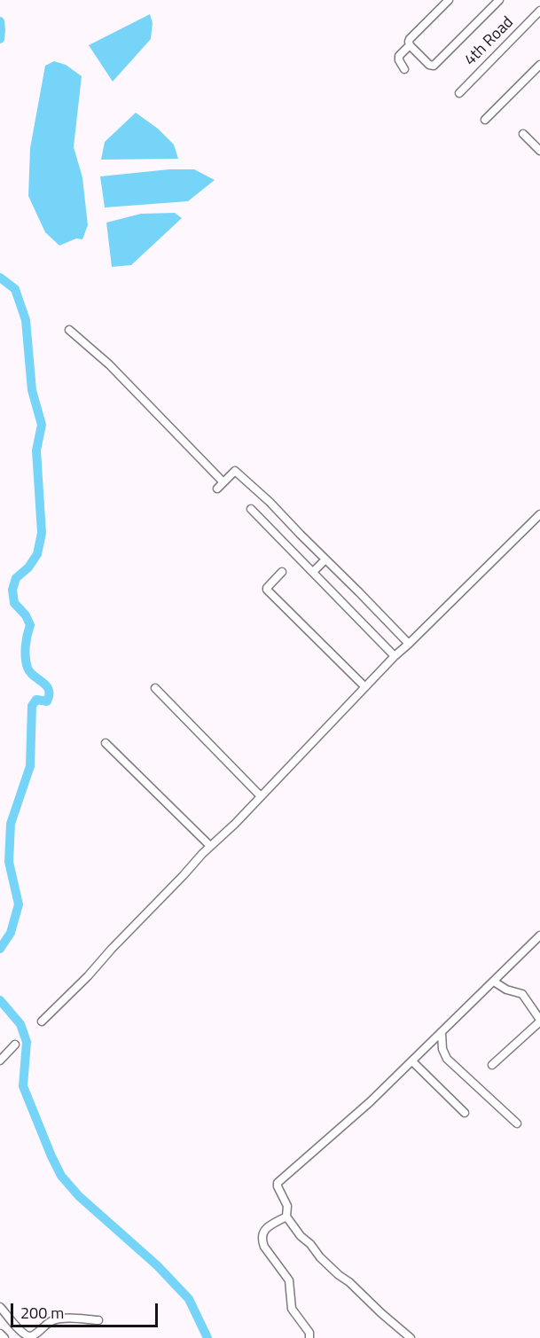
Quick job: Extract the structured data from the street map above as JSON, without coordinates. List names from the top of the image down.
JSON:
{
  "streets": {
    "street": ["4th Road"]
  },
  "scale_bar": "200 m"
}
